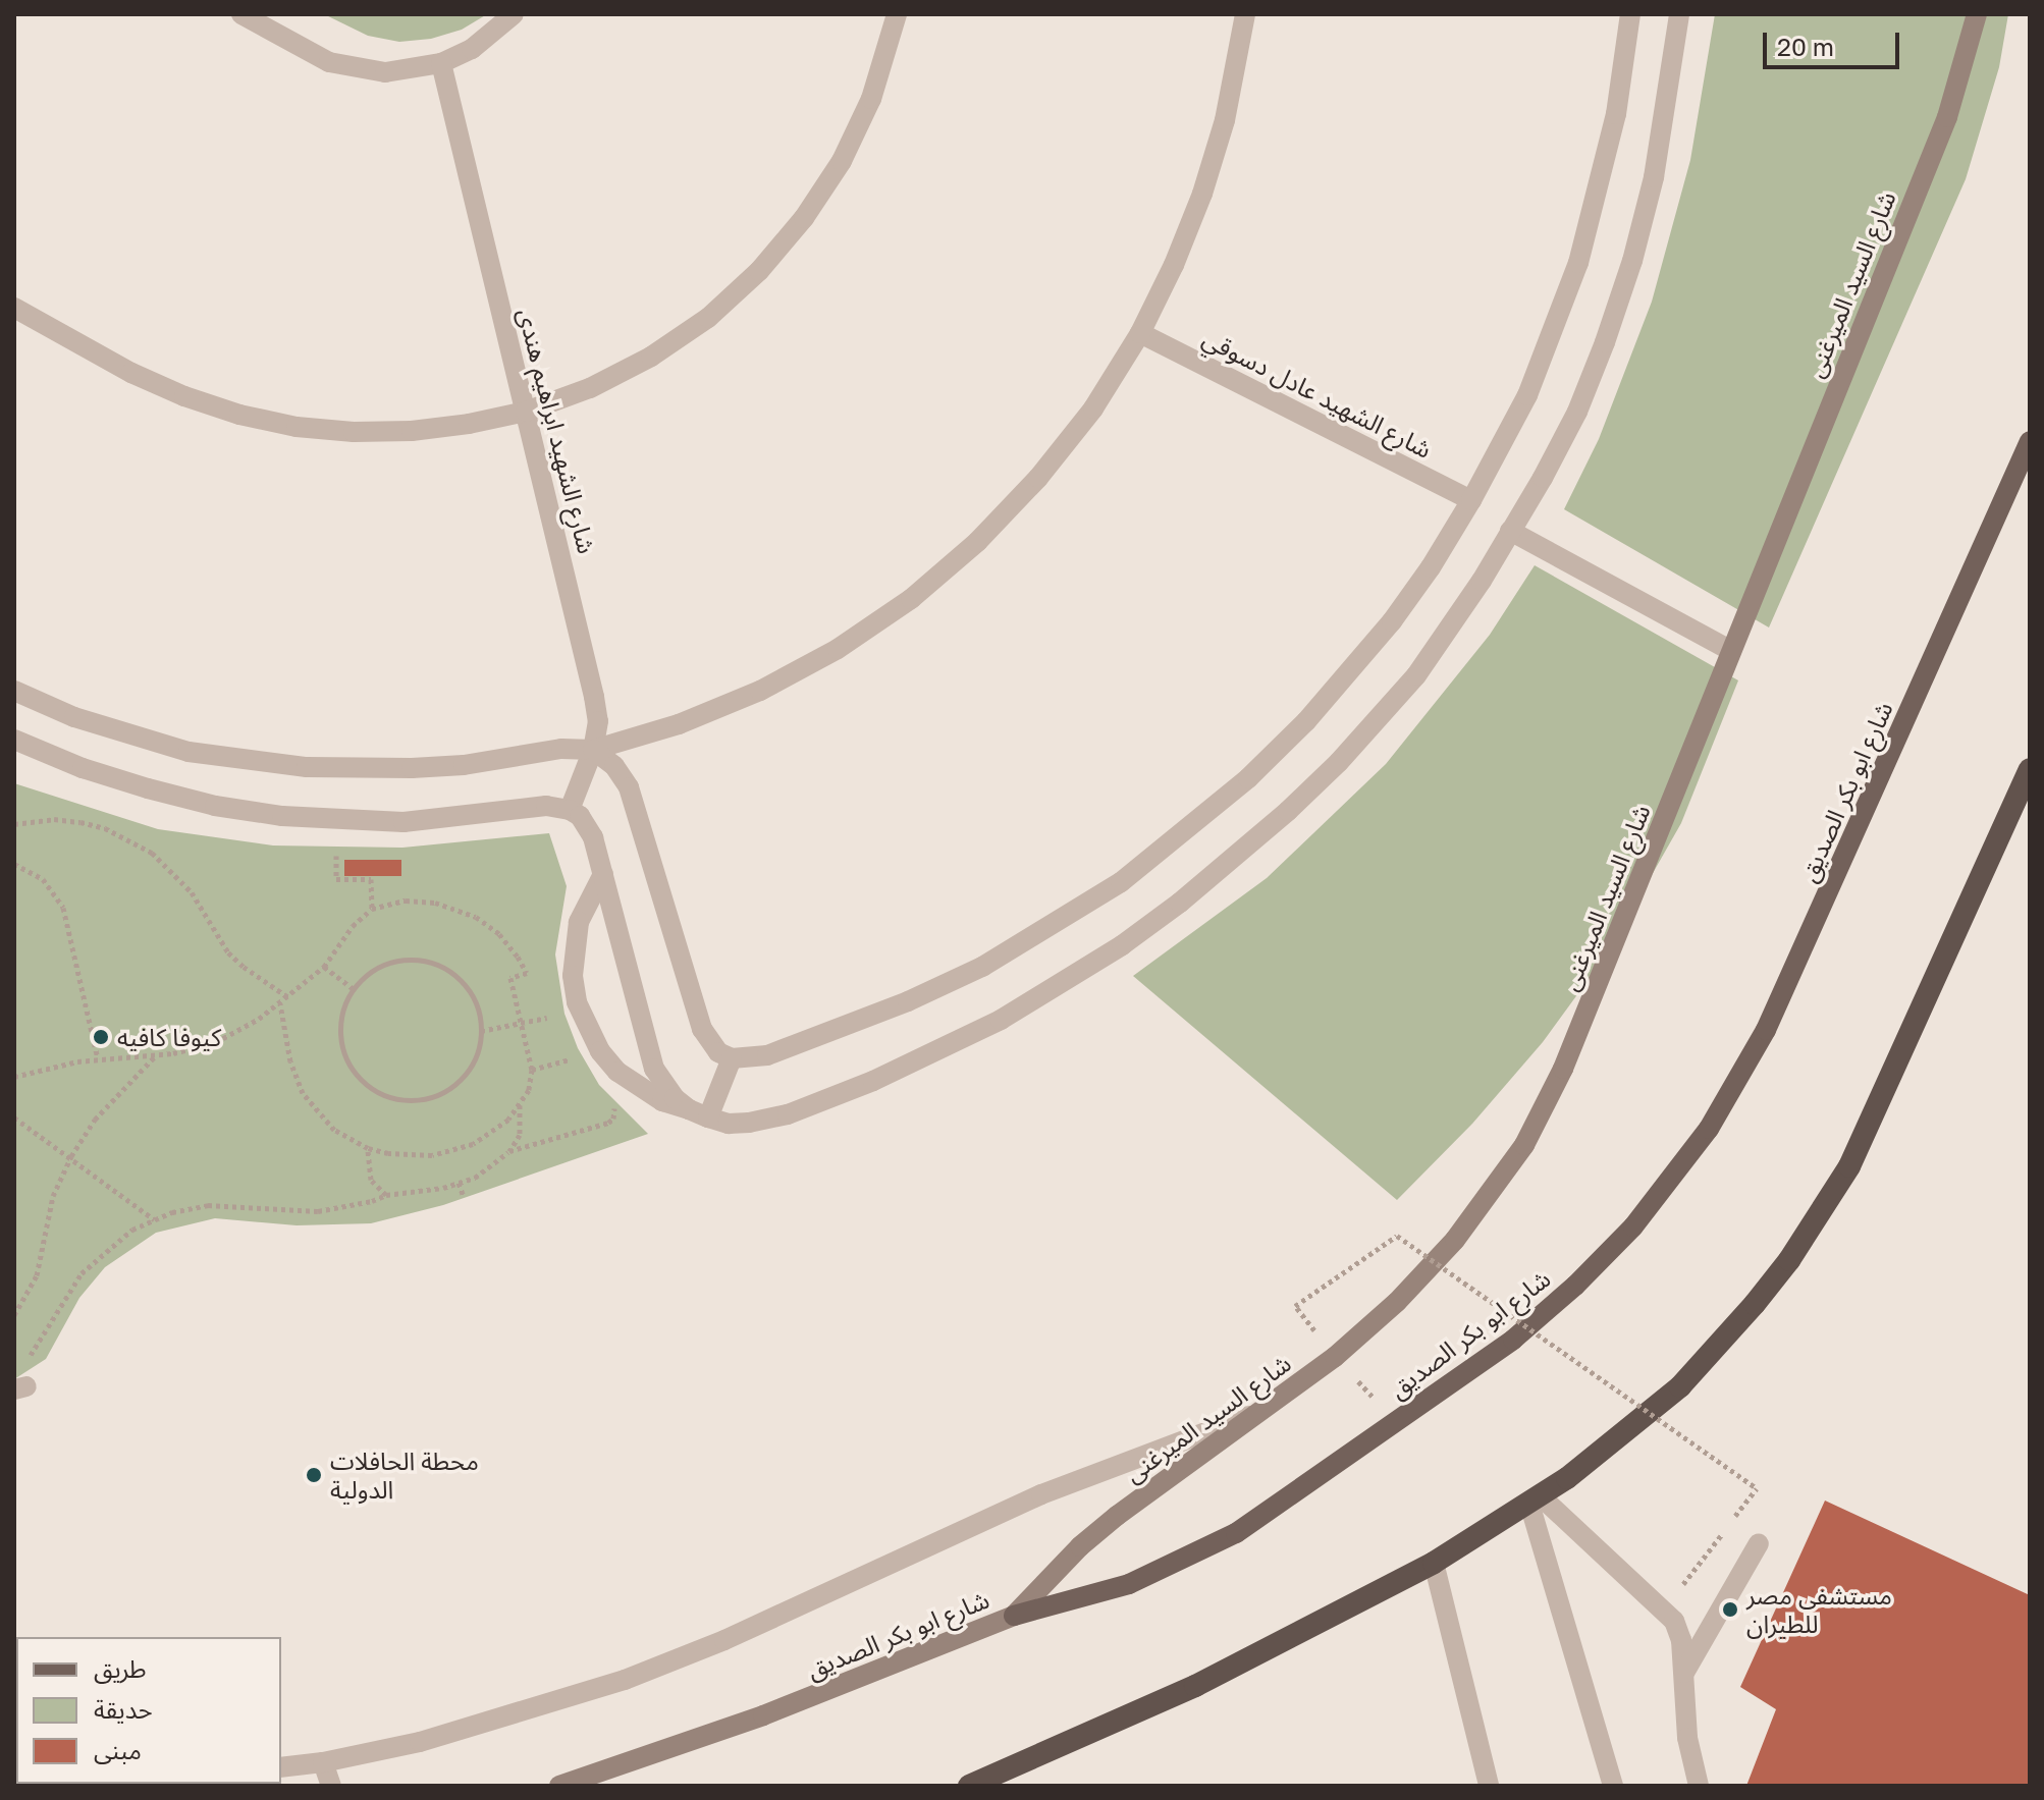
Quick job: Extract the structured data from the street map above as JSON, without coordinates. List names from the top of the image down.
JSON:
{
  "streets": {
    "main road": ["شارع السيد الميرغنى", "شارع ابو بكر الصديق"],
    "street": ["شارع الشهيد عادل دسوقي", "شارع الشهيد ابراهيم هندى"]
  },
  "crossings": [
    ["شارع السيد الميرغنى", "شارع ابو بكر الصديق"]
  ],
  "places": ["كيوفا كافيه", "محطة الحافلات الدولية", "مستشفى مصر للطيران"],
  "legend": ["طريق", "حديقة", "مبنى"],
  "scale_bar": "20 m"
}
